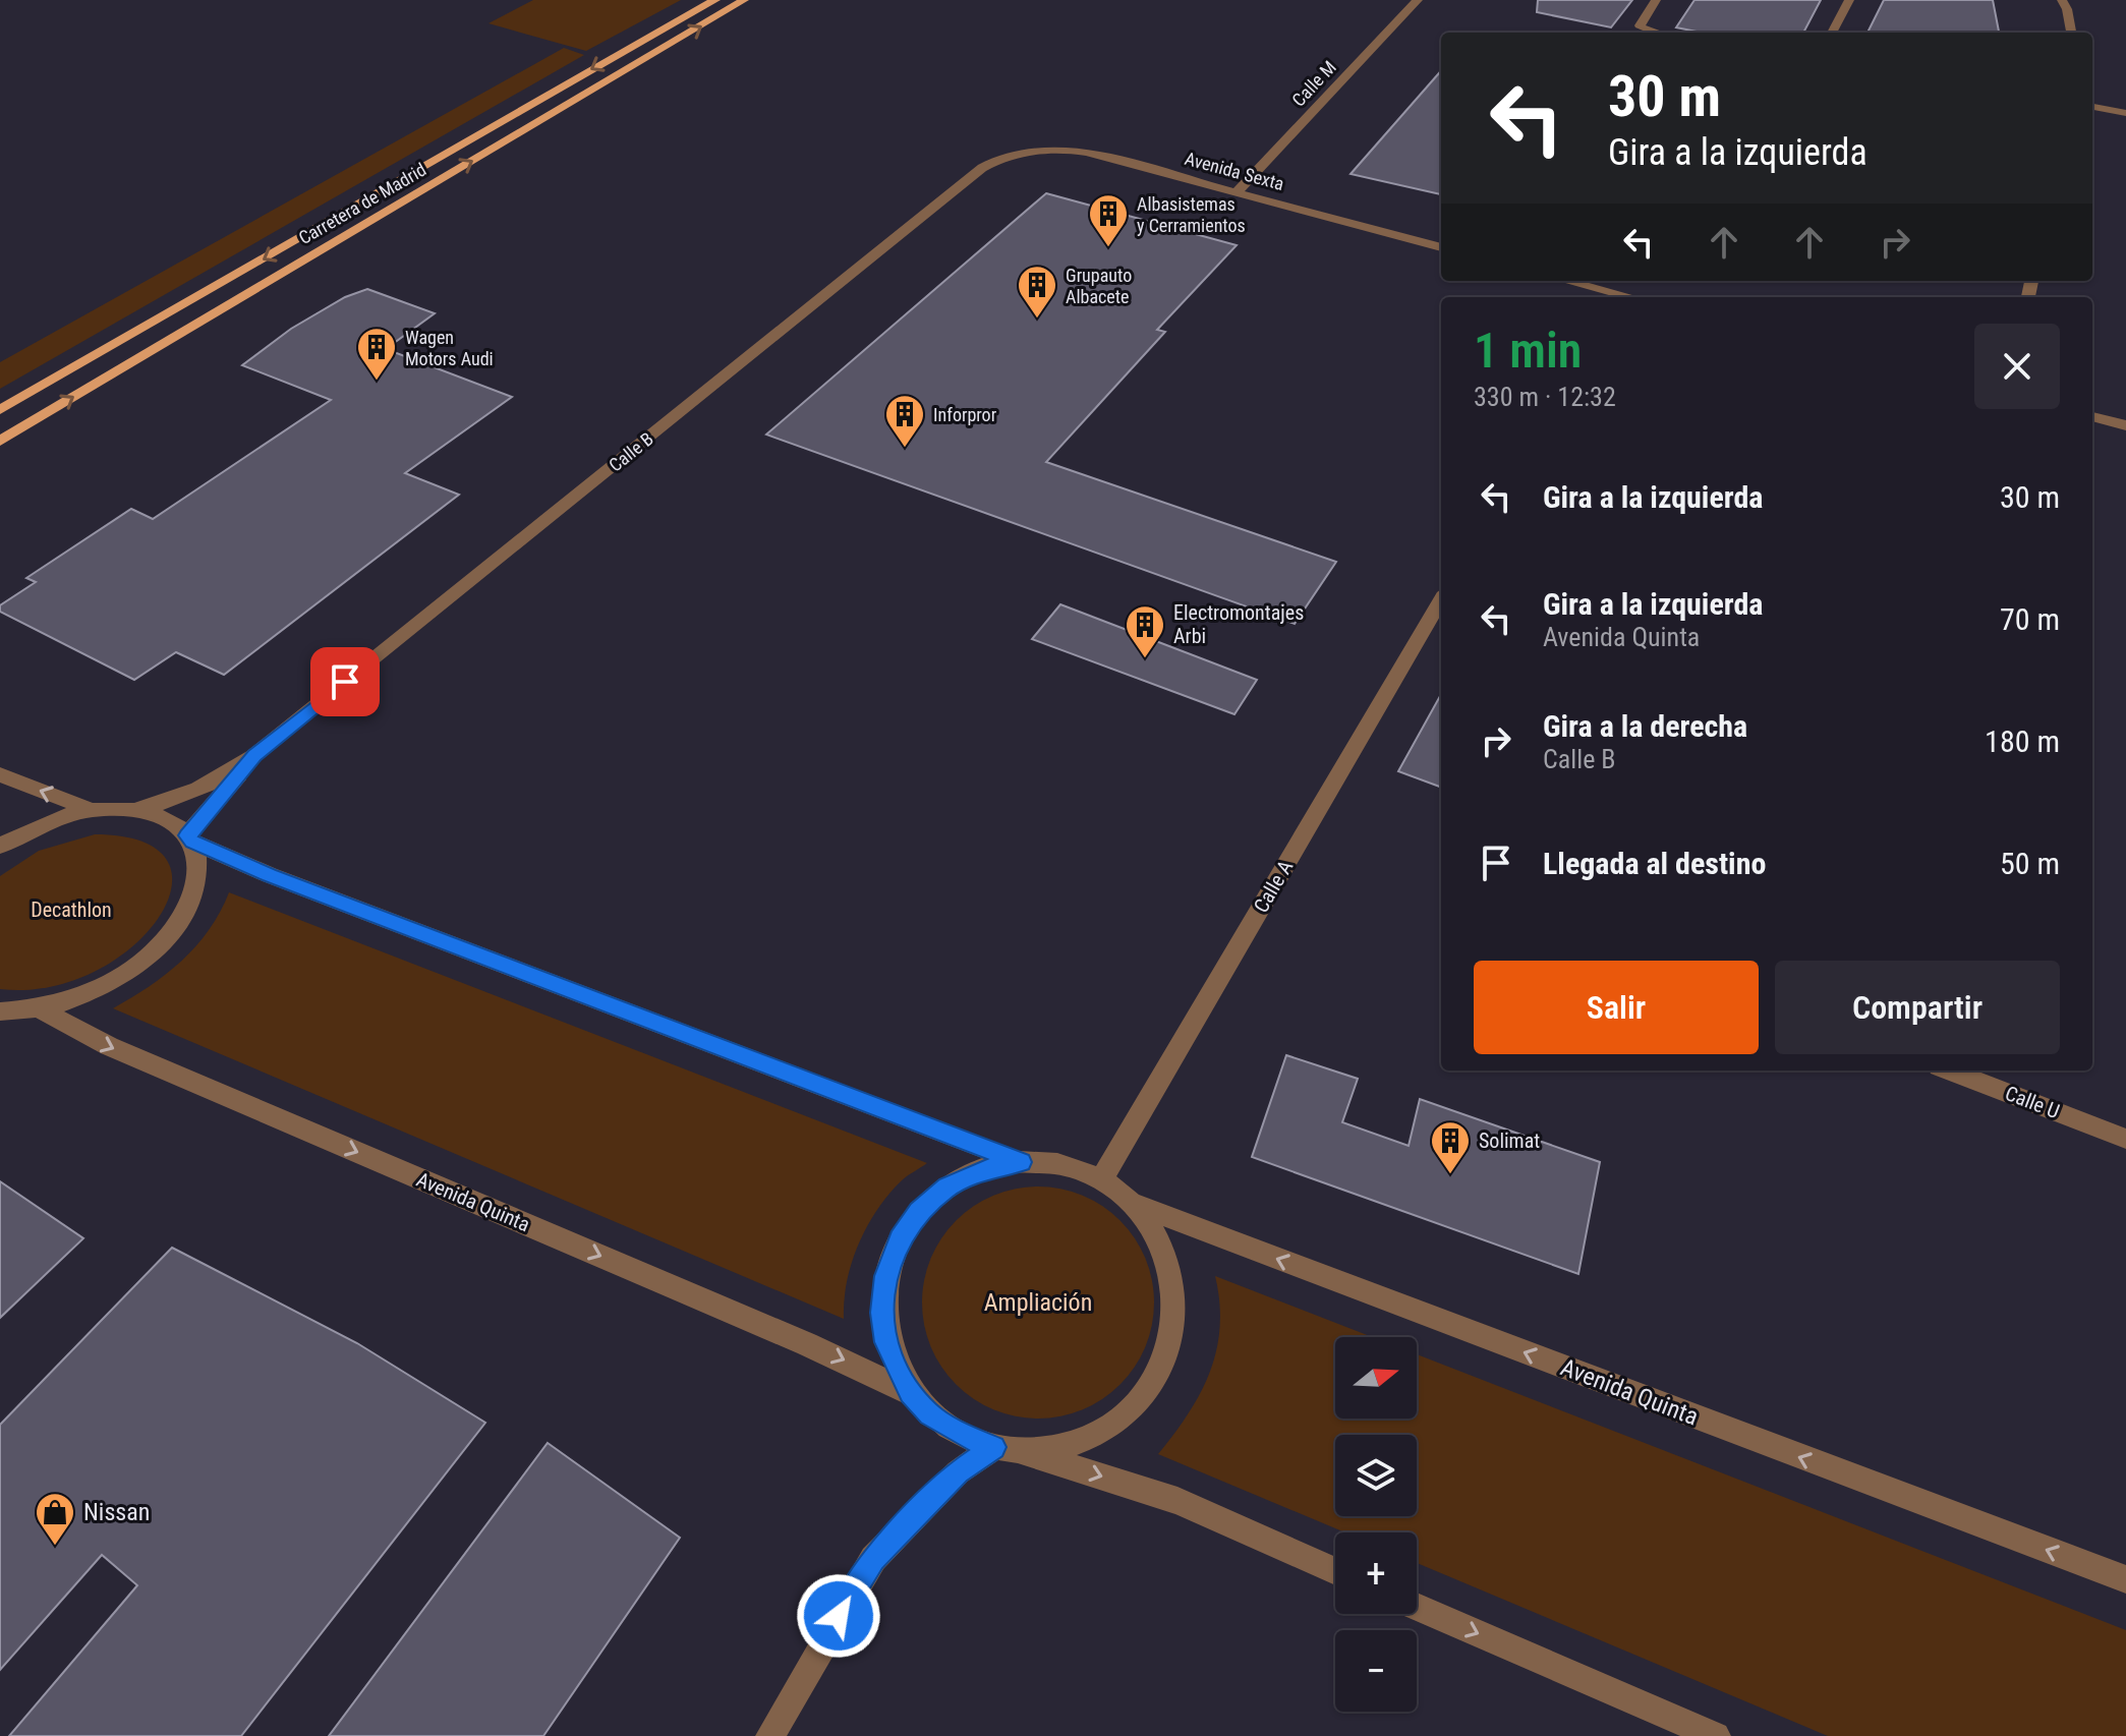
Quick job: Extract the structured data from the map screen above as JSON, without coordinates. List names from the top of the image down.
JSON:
{
  "streets": {
    "main road": ["Carretera de Madrid"],
    "street": [
      "Calle M",
      "Avenida Sexta",
      "Calle B",
      "Calle A",
      "Calle U",
      "Avenida Quinta"
    ]
  },
  "crossings": [
    ["Calle M", "Avenida Sexta"],
    ["Avenida Sexta", "Calle B"],
    ["Calle A", "Avenida Quinta"]
  ],
  "parks": ["Decathlon", "Ampliación"],
  "places": {
    "building": [
      "Albasistemas y Cerramientos",
      "Grupauto Albacete",
      "Wagen Motors Audi",
      "Inforpror",
      "Electromontajes Arbi",
      "Solimat"
    ],
    "shop": ["Nissan"]
  },
  "north": "right",
  "page": {
    "turn": ["30 m", "Gira a la izquierda"],
    "heading": ["1 min", "330 m · 12:32"],
    "list": [
      {
        "name": "Gira a la izquierda",
        "value": "30 m"
      },
      {
        "name": "Gira a la izquierda",
        "note": "Avenida Quinta",
        "value": "70 m"
      },
      {
        "name": "Gira a la derecha",
        "note": "Calle B",
        "value": "180 m"
      },
      {
        "name": "Llegada al destino",
        "value": "50 m"
      }
    ],
    "buttons": ["Salir", "Compartir"],
    "map_buttons": ["+", "−"]
  }
}
